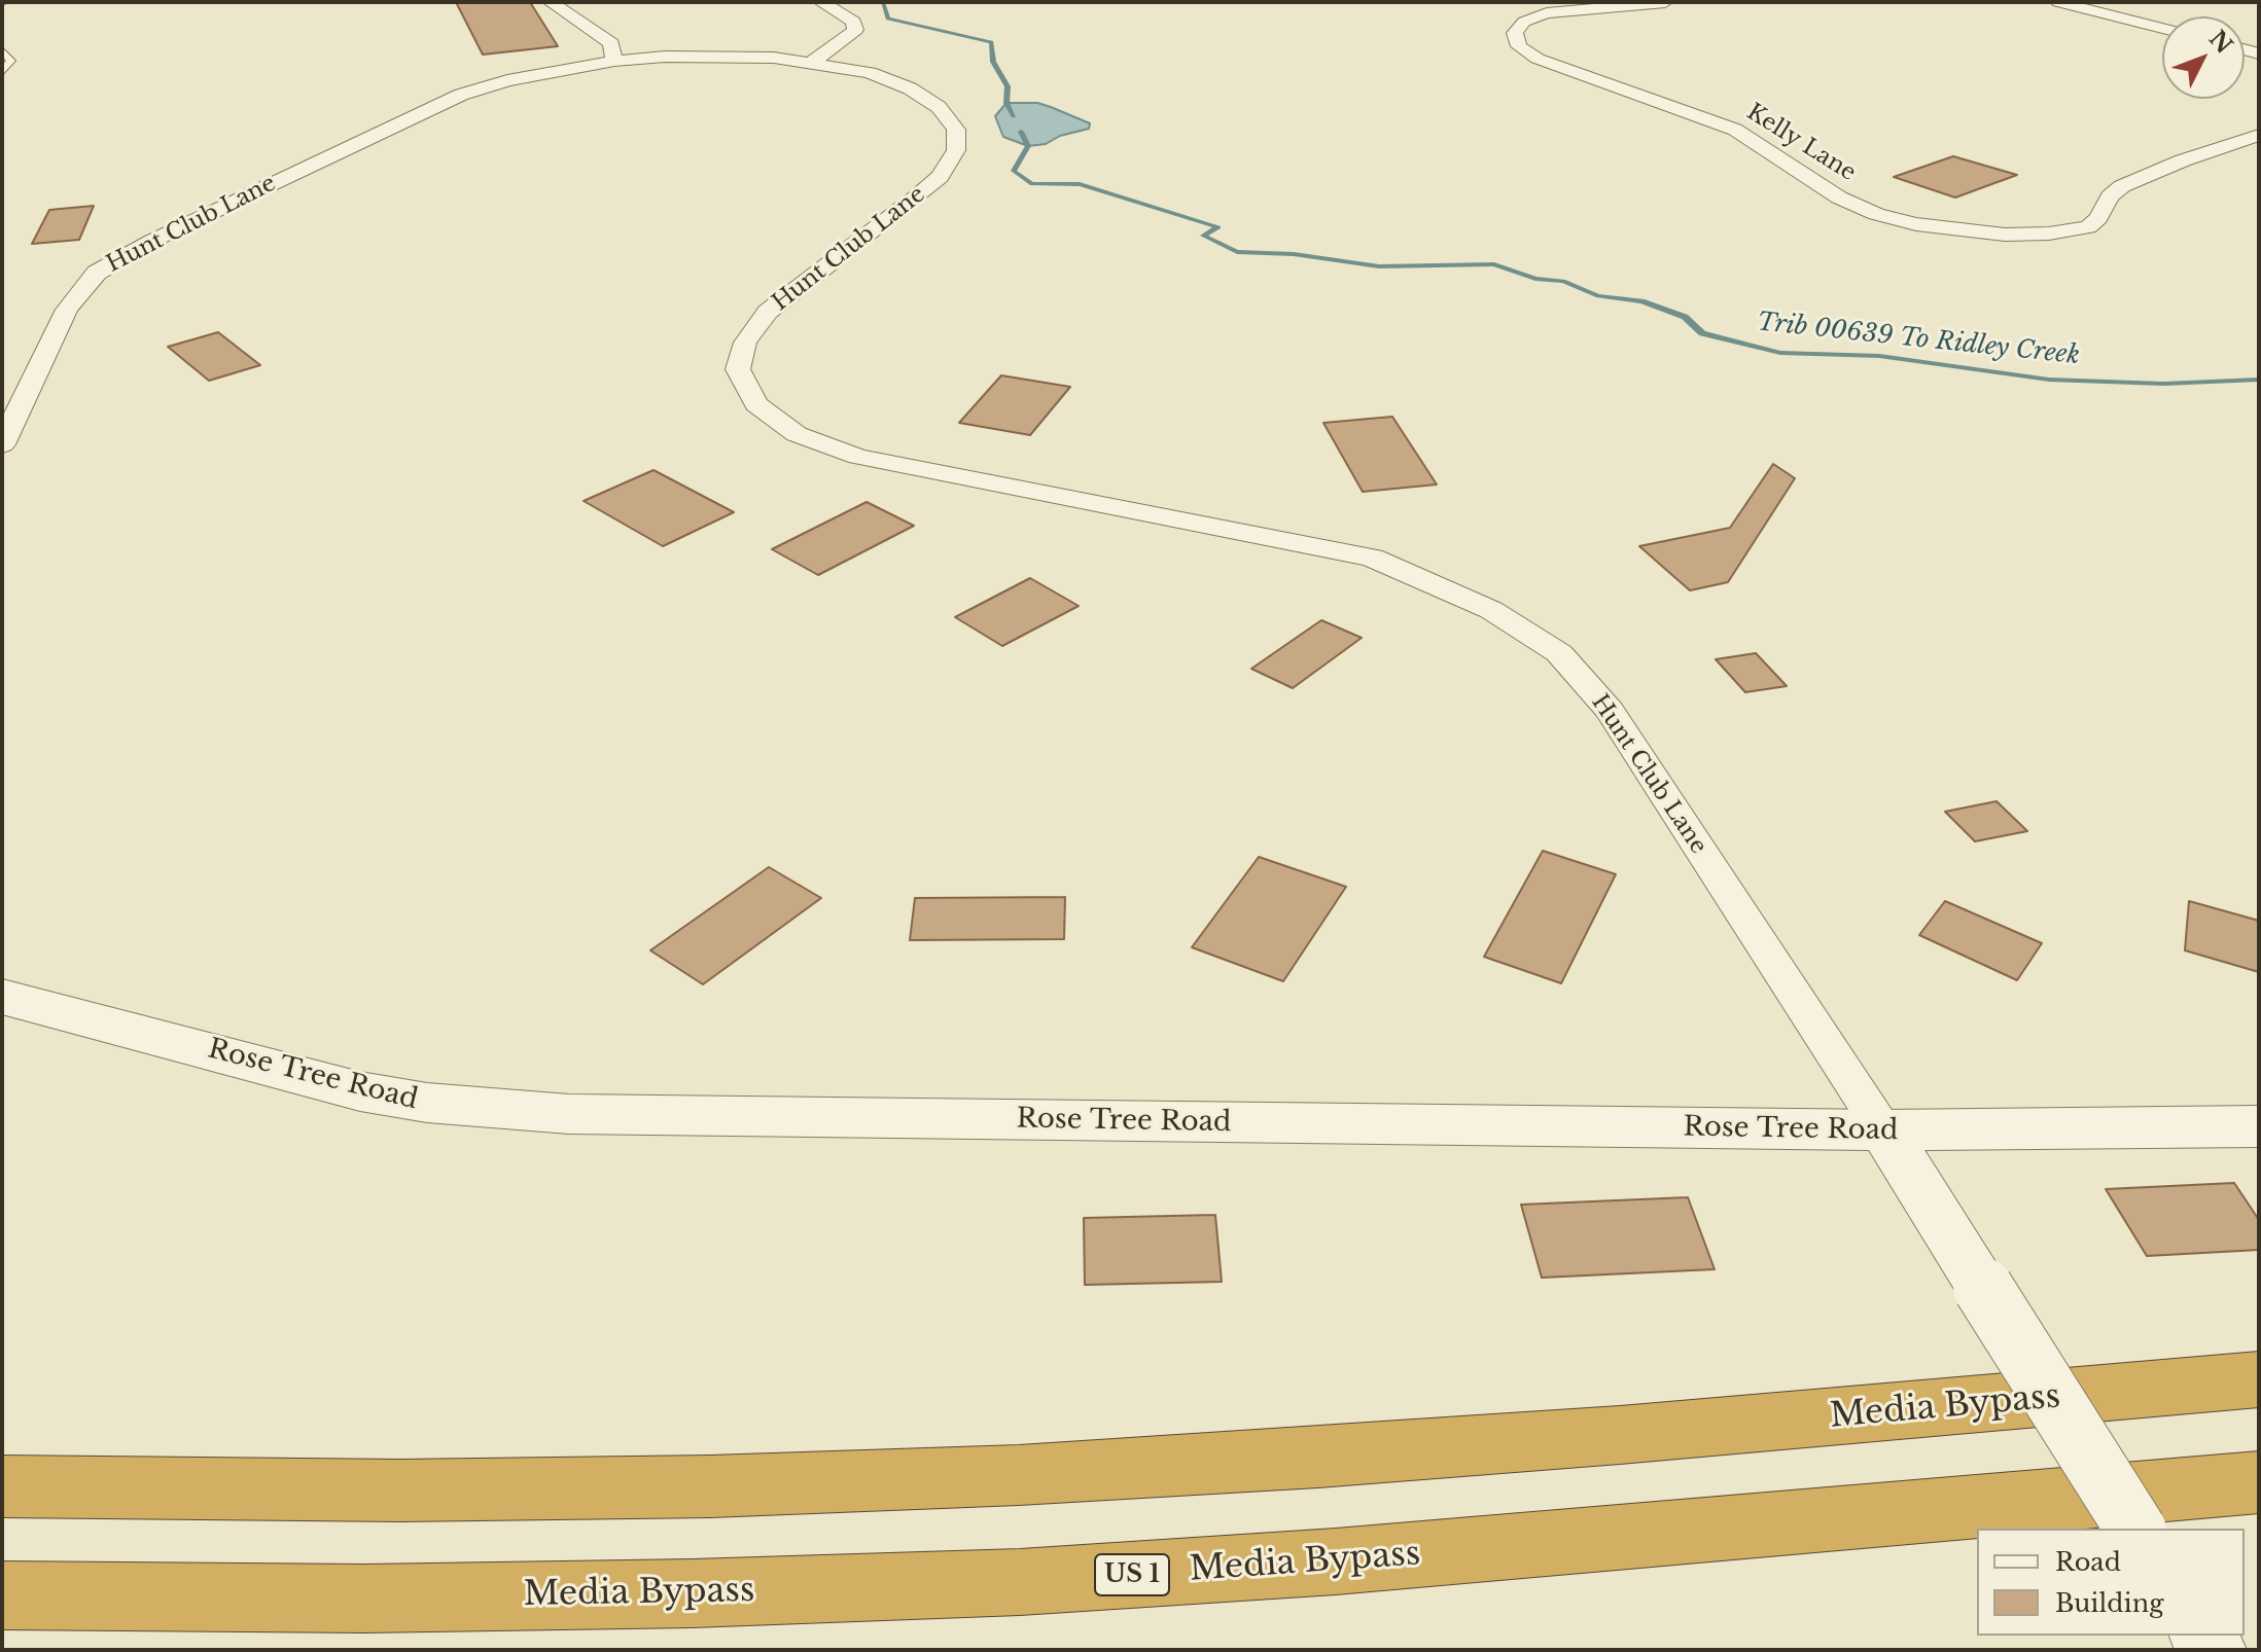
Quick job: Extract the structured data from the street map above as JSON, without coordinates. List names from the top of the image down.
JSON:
{
  "streets": {
    "highway": ["Media Bypass", "US 1"],
    "street": ["Kelly Lane", "Hunt Club Lane", "Rose Tree Road"]
  },
  "crossings": [
    ["Hunt Club Lane", "Rose Tree Road"]
  ],
  "water": ["Trib 00639 To Ridley Creek"],
  "legend": ["Road", "Building"],
  "north": "top right"
}
